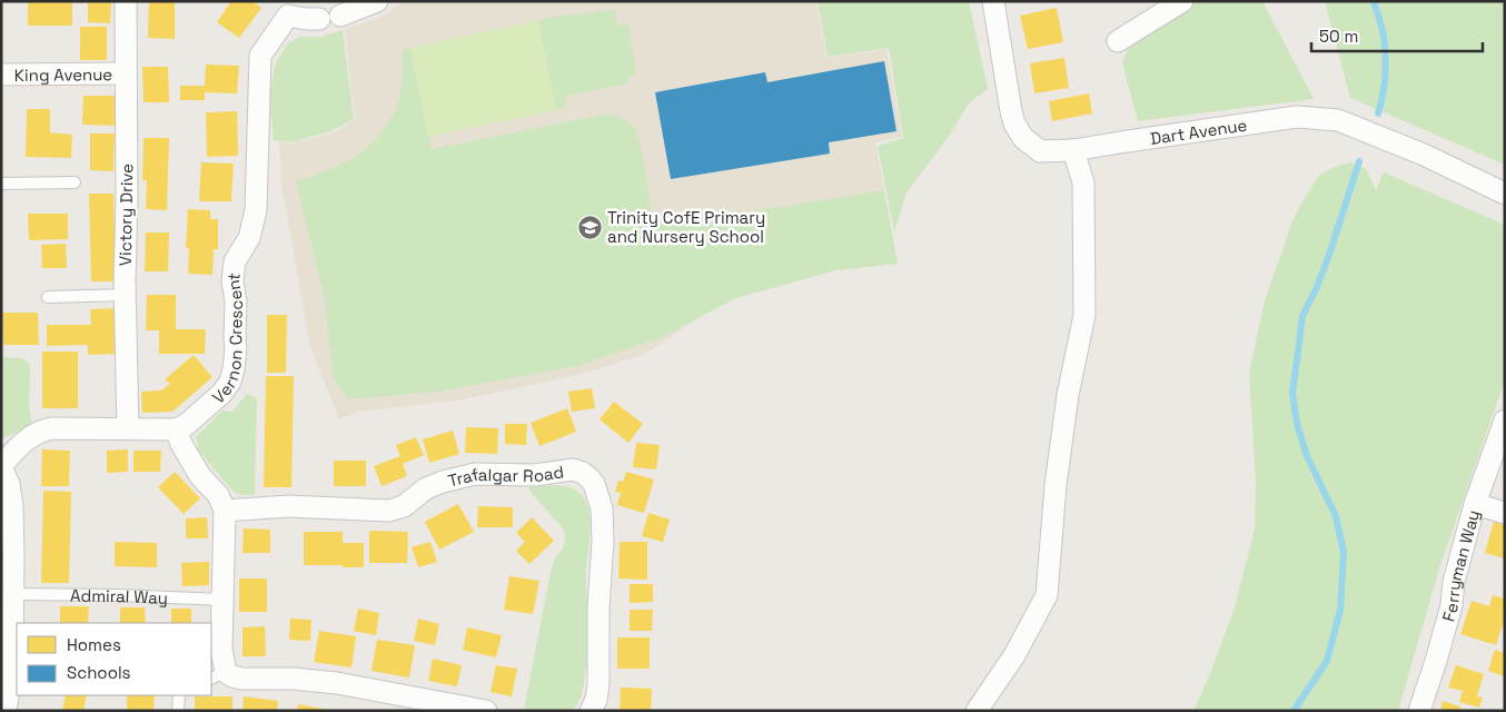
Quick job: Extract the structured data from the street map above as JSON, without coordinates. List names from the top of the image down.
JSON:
{
  "streets": {
    "street": [
      "King Avenue",
      "Dart Avenue",
      "Victory Drive",
      "Vernon Crescent",
      "Trafalgar Road",
      "Ferryman Way"
    ],
    "lane": ["Admiral Way"]
  },
  "crossings": [
    ["King Avenue", "Victory Drive"]
  ],
  "places": {
    "school or university": ["Trinity CofE Primary and Nursery School"]
  },
  "legend": ["Homes", "Schools"],
  "scale_bar": "50 m"
}
